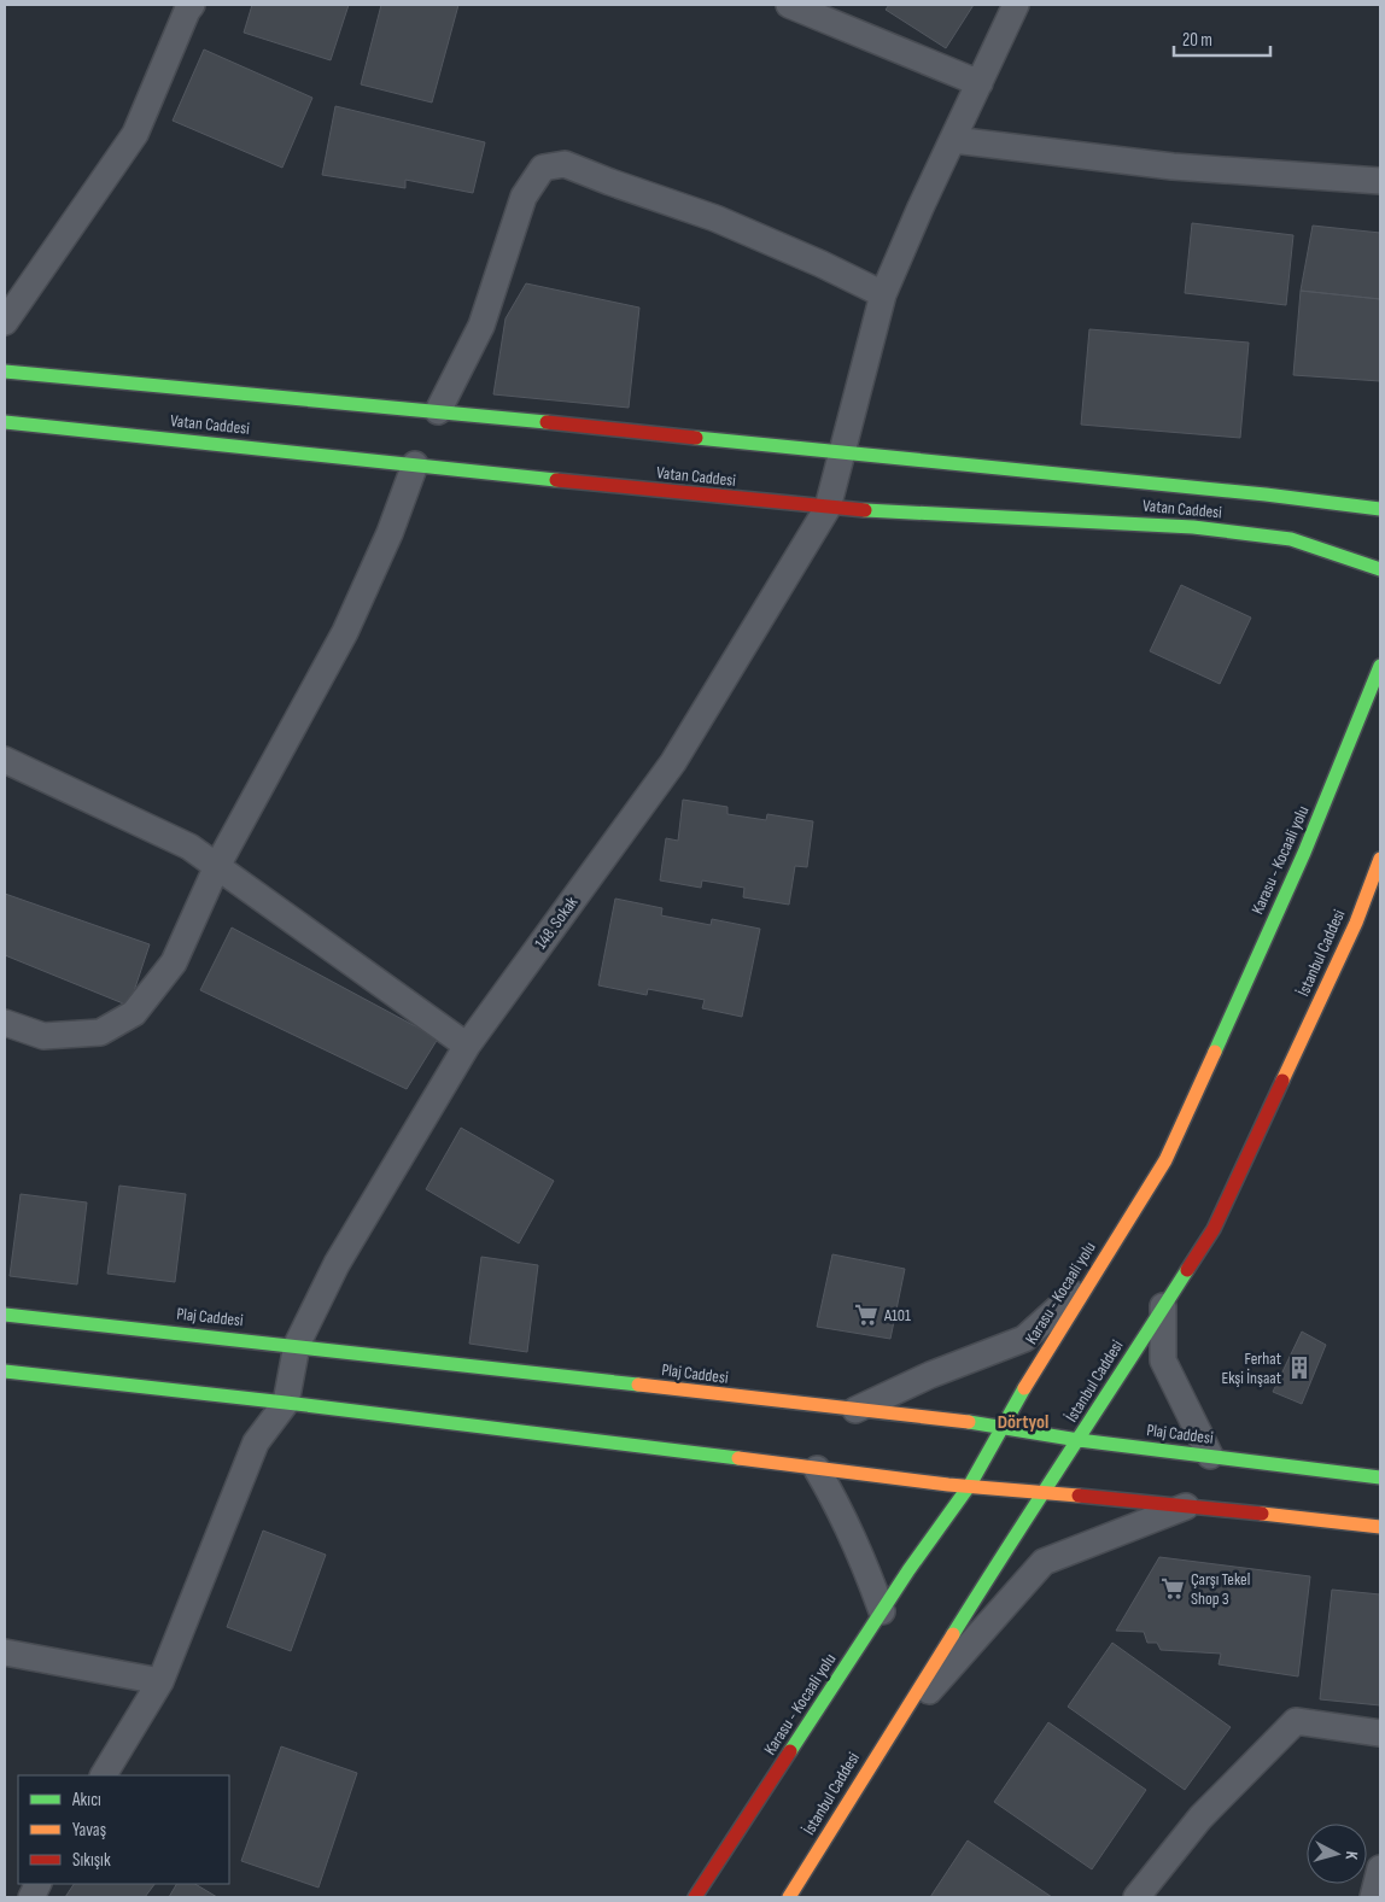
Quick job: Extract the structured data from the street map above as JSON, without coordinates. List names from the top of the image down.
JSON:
{
  "streets": {
    "main road": [
      "Vatan Caddesi",
      "Karasu - Kocaali yolu",
      "İstanbul Caddesi",
      "Plaj Caddesi"
    ],
    "street": ["148. Sokak"]
  },
  "crossings": [
    ["Vatan Caddesi", "148. Sokak"],
    ["Karasu - Kocaali yolu", "Plaj Caddesi"],
    ["148. Sokak", "Plaj Caddesi"],
    ["İstanbul Caddesi", "Plaj Caddesi"]
  ],
  "districts": ["Dörtyol"],
  "places": {
    "supermarket": ["A101", "Çarşı Tekel Shop 3"],
    "building": ["Ferhat Ekşi İnşaat"]
  },
  "legend": ["Akıcı", "Yavaş", "Sıkışık"],
  "scale_bar": "20 m",
  "north": "right"
}
